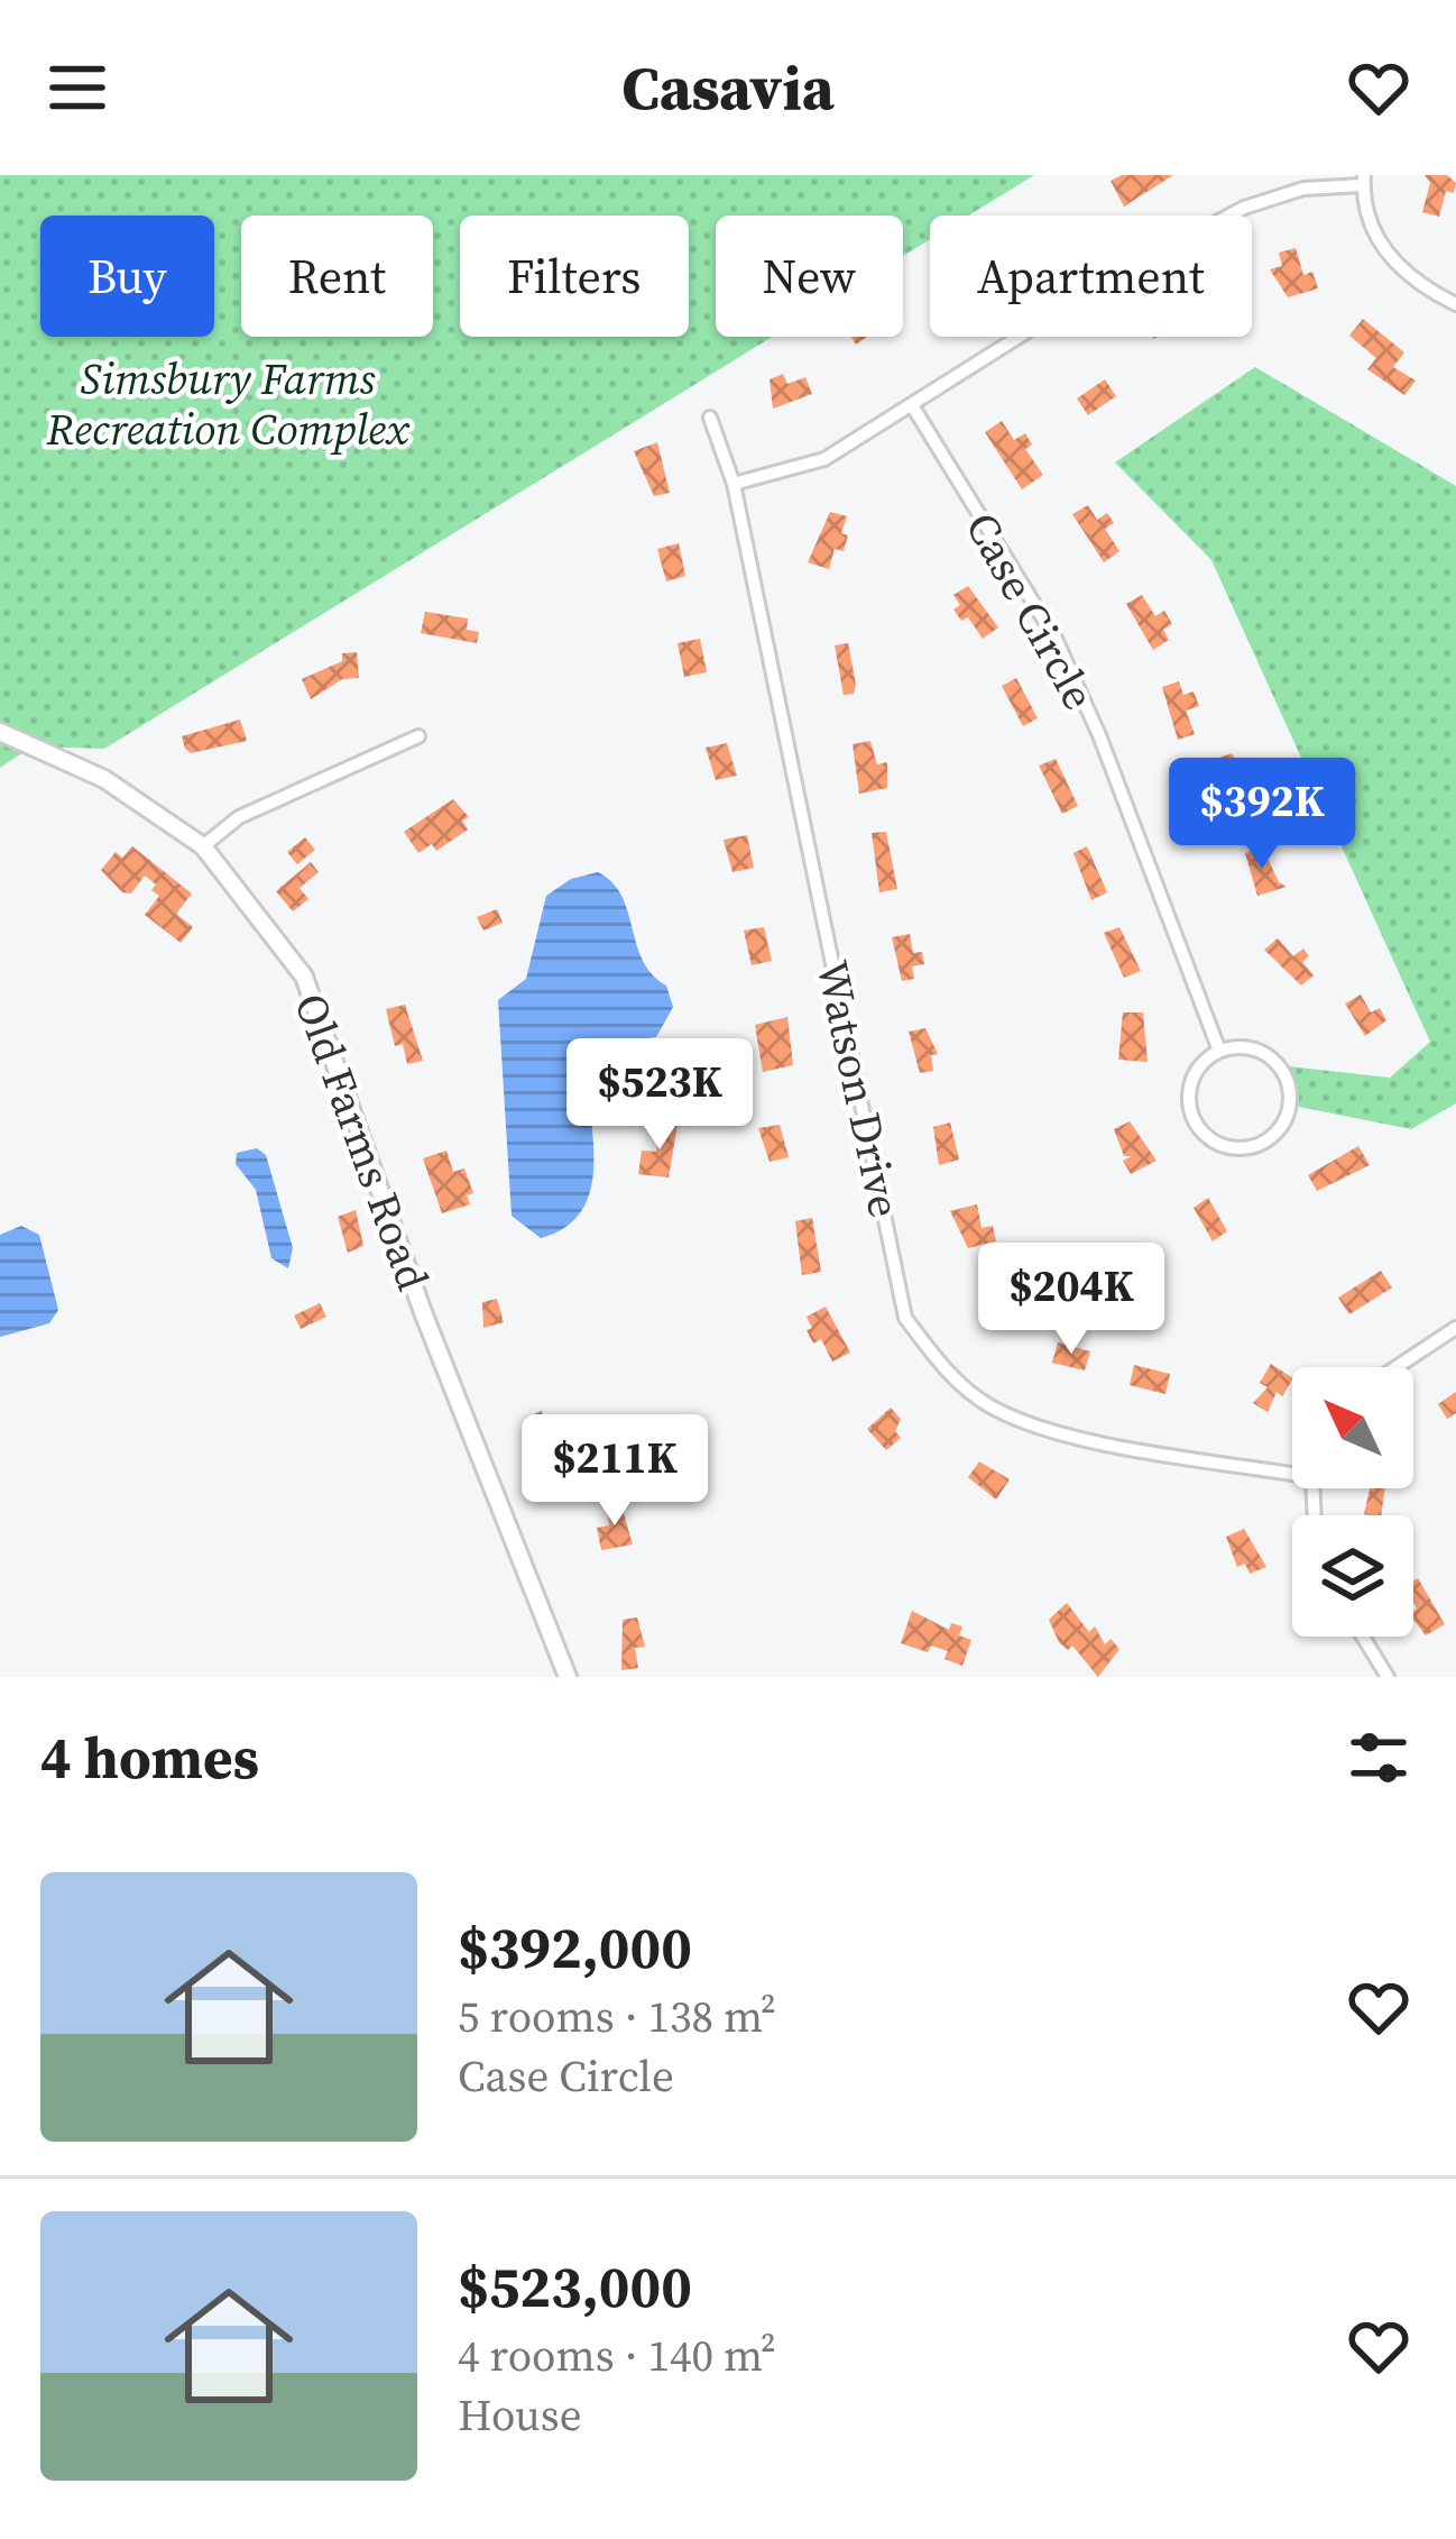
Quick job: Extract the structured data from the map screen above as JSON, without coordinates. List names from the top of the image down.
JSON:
{
  "streets": {
    "street": ["Case Circle", "Watson Drive", "Old Farms Road"]
  },
  "parks": ["Simsbury Farms Recreation Complex"],
  "north": "top left",
  "page": {
    "header": "Casavia",
    "chip": [
      "Buy",
      "Rent",
      "Filters",
      "New",
      "Apartment"
    ],
    "price": [
      "$392K",
      "$523K",
      "$204K",
      "$211K"
    ],
    "heading": "4 homes",
    "list": [
      {
        "name": "$392,000",
        "note": "5 rooms · 138 m² · Case Circle"
      },
      {
        "name": "$523,000",
        "note": "4 rooms · 140 m² · House"
      }
    ]
  }
}
